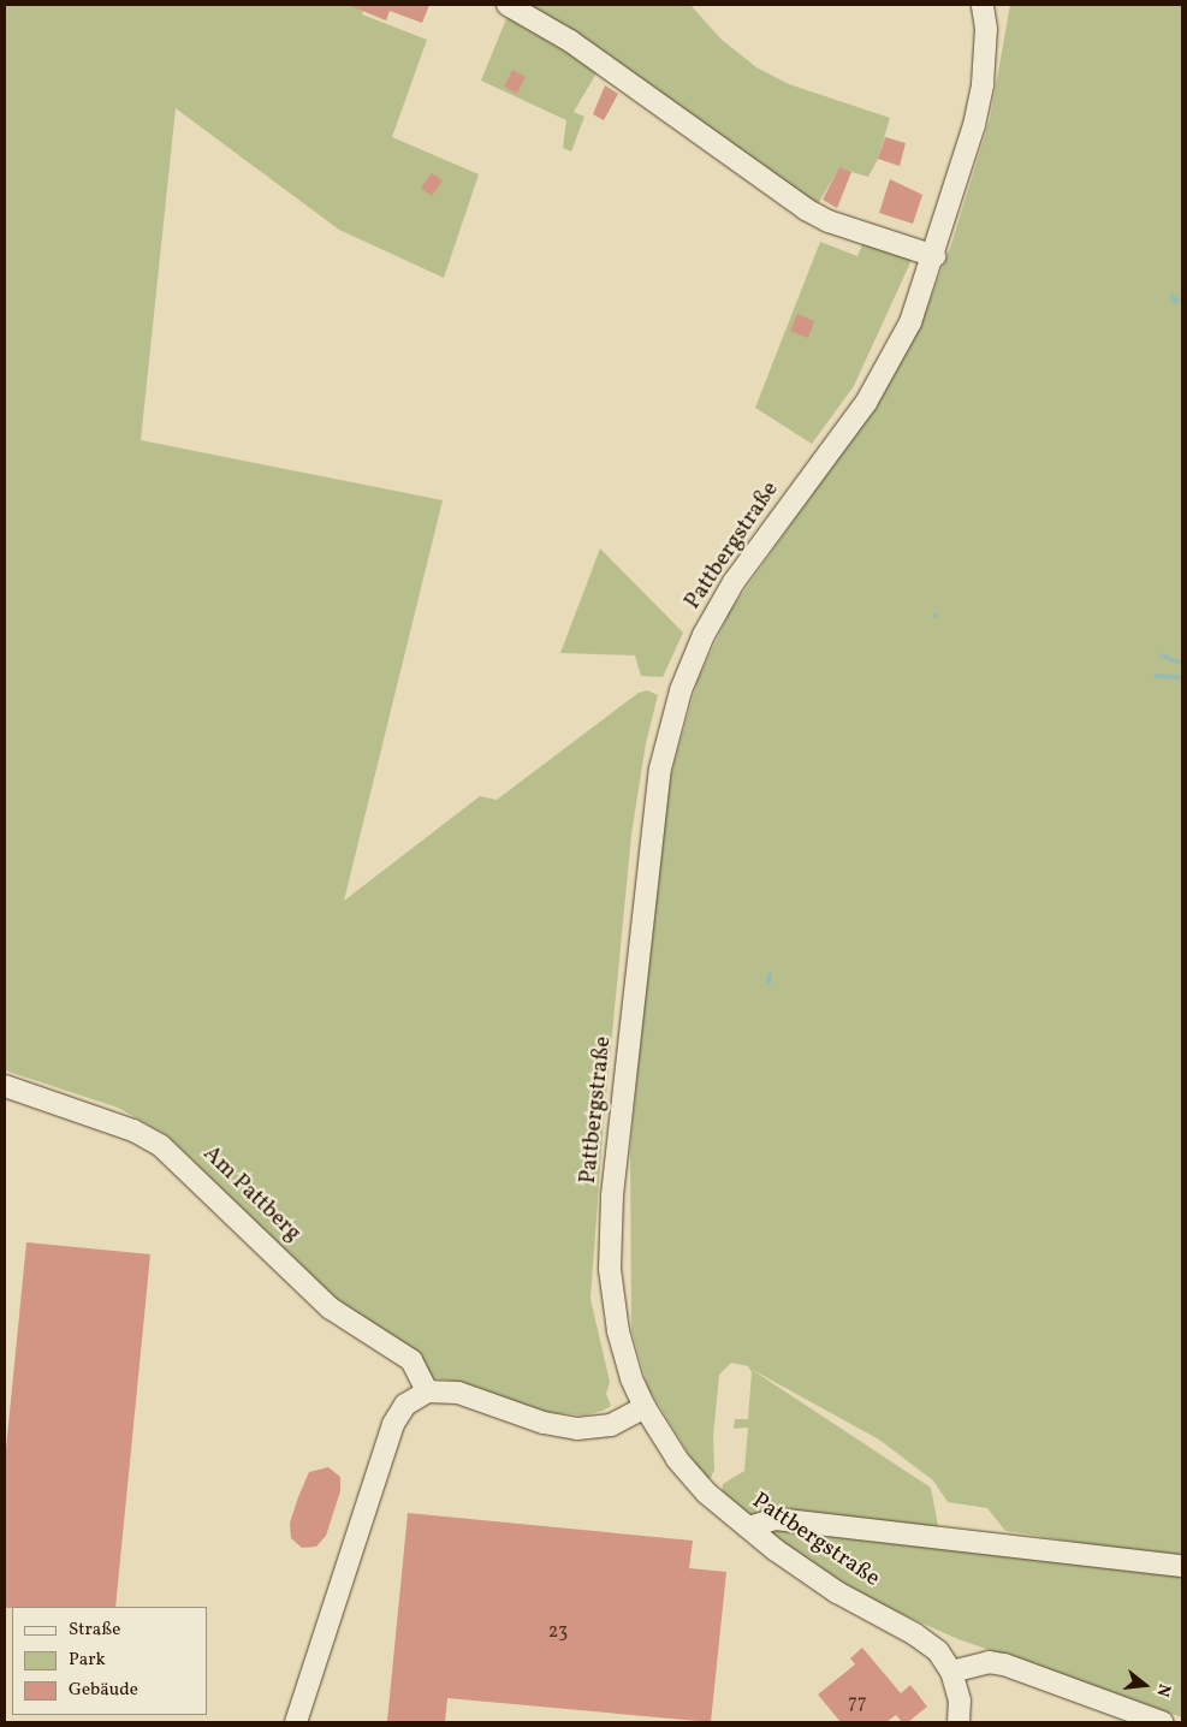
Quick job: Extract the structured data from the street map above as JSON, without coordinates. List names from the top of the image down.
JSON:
{
  "streets": {
    "street": ["Pattbergstraße", "Am Pattberg"]
  },
  "house_numbers": ["23", "77"],
  "legend": ["Straße", "Park", "Gebäude"],
  "north": "right"
}
